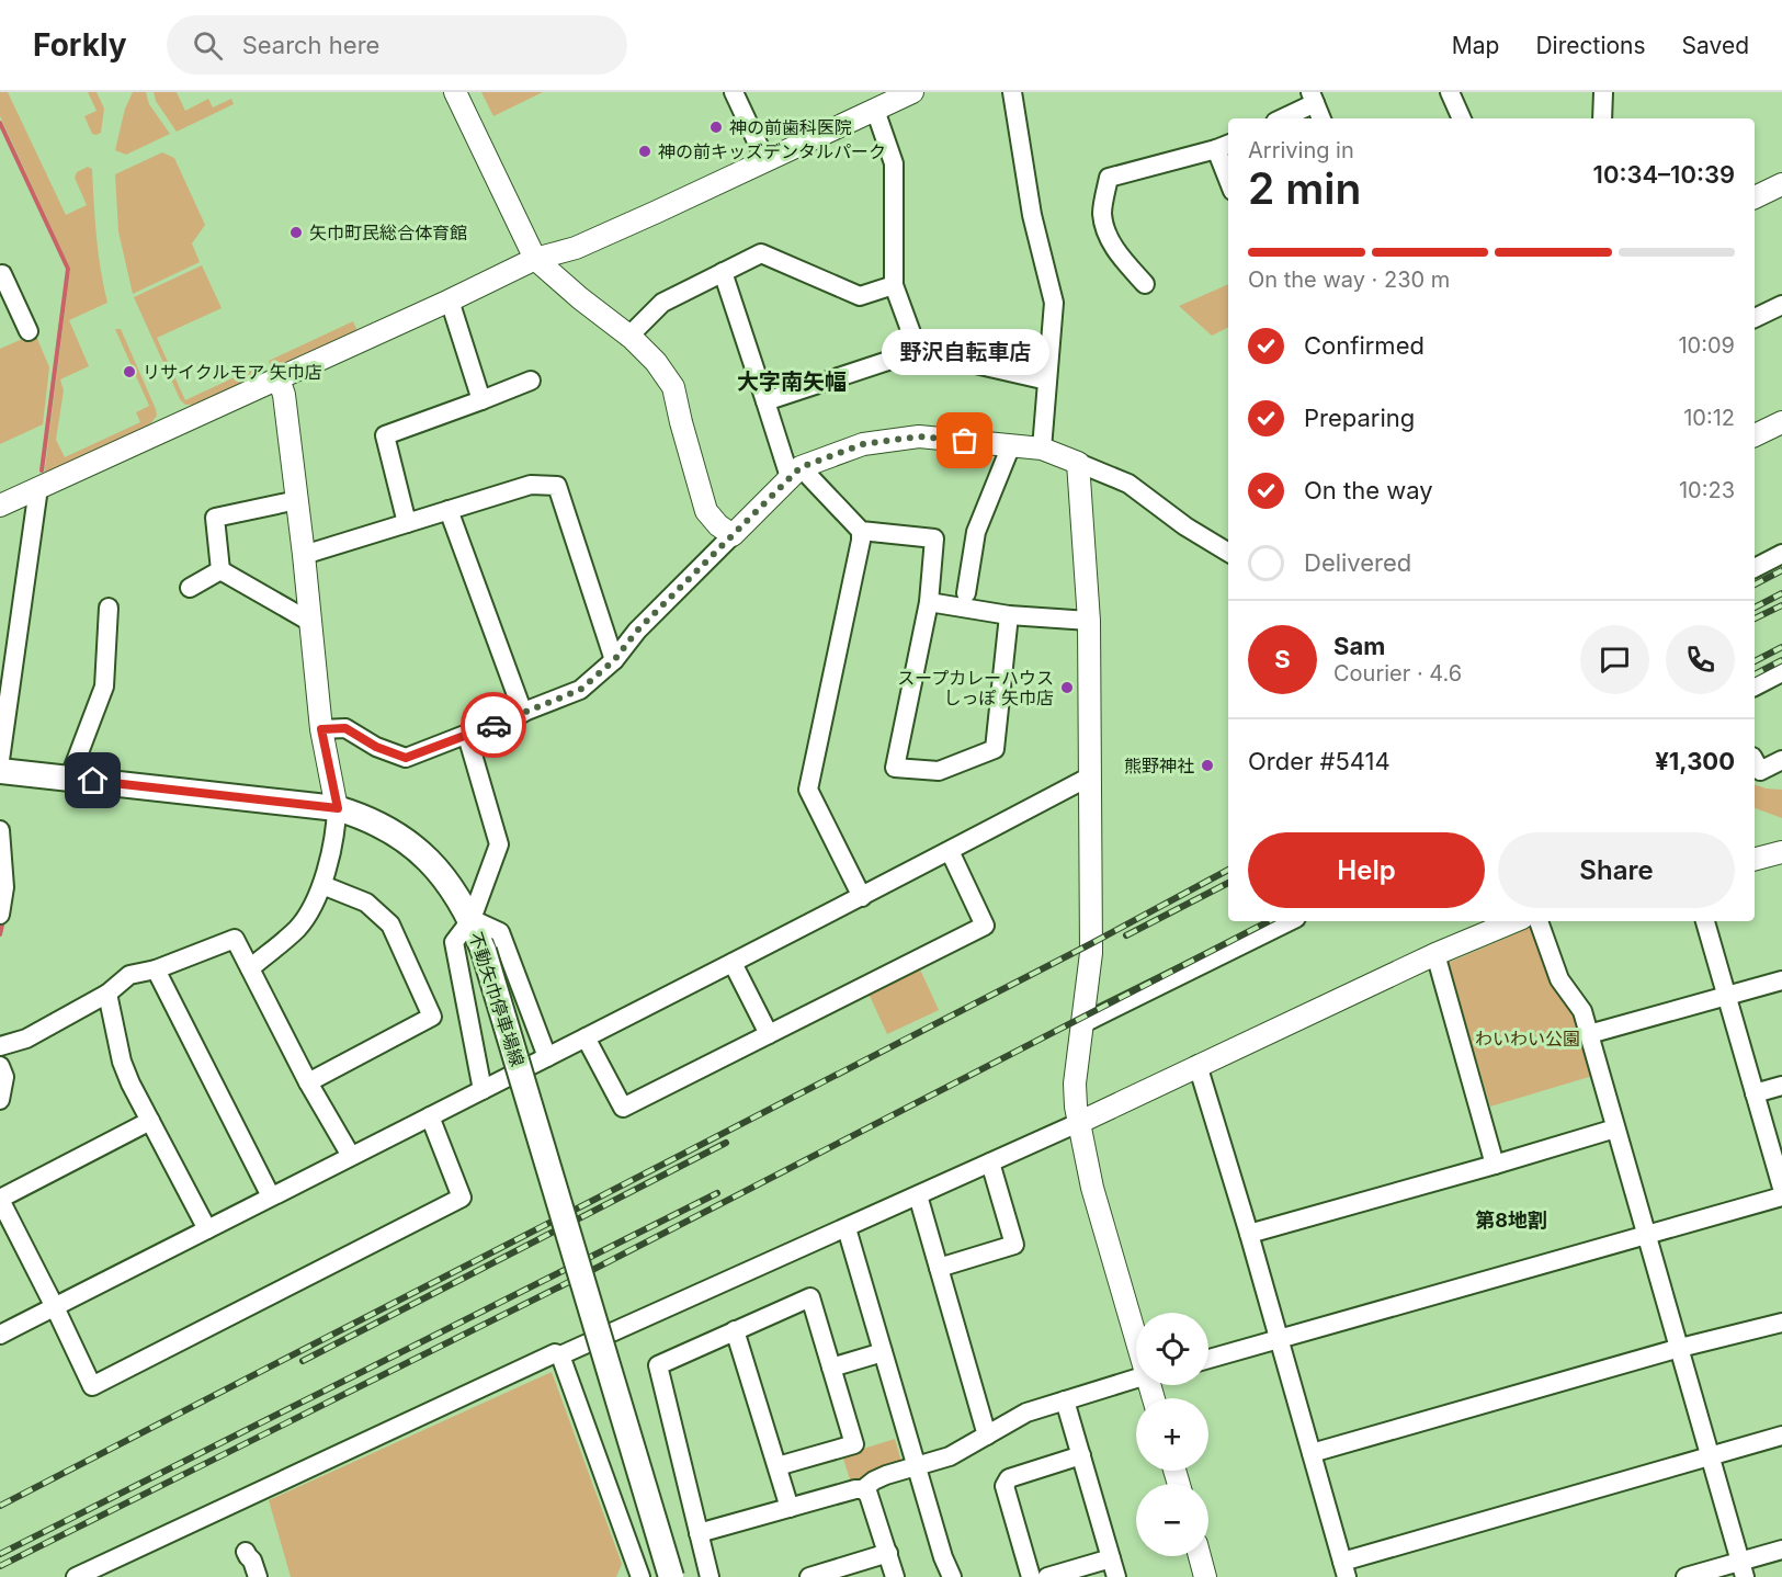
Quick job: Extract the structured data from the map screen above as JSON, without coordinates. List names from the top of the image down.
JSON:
{
  "streets": {
    "main road": ["不動矢巾停車場線"]
  },
  "districts": ["大字南矢幅", "第8地割"],
  "parks": ["わいわい公園"],
  "places": [
    "神の前歯科医院",
    "神の前キッズデンタルパーク",
    "矢巾町民総合体育館",
    "リサイクルモア 矢巾店",
    "野沢自転車店",
    "スープカレーハウス しっぽ 矢巾店",
    "熊野神社"
  ],
  "page": {
    "header": "Forkly",
    "search": "Search here",
    "nav": ["Map", "Directions", "Saved"],
    "heading": ["2 min", "Arriving in", "10:34–10:39"],
    "panel": [
      "Sam",
      "Courier · 4.6",
      "Order #5414",
      "¥1,300"
    ],
    "bar": "On the way · 230 m",
    "list": [
      ["Confirmed", "10:09"],
      ["Preparing", "10:12"],
      ["On the way", "10:23"],
      "Delivered"
    ],
    "bubble": "野沢自転車店",
    "round": "S",
    "buttons": ["Help", "Share"],
    "map_buttons": ["+", "−"]
  }
}
